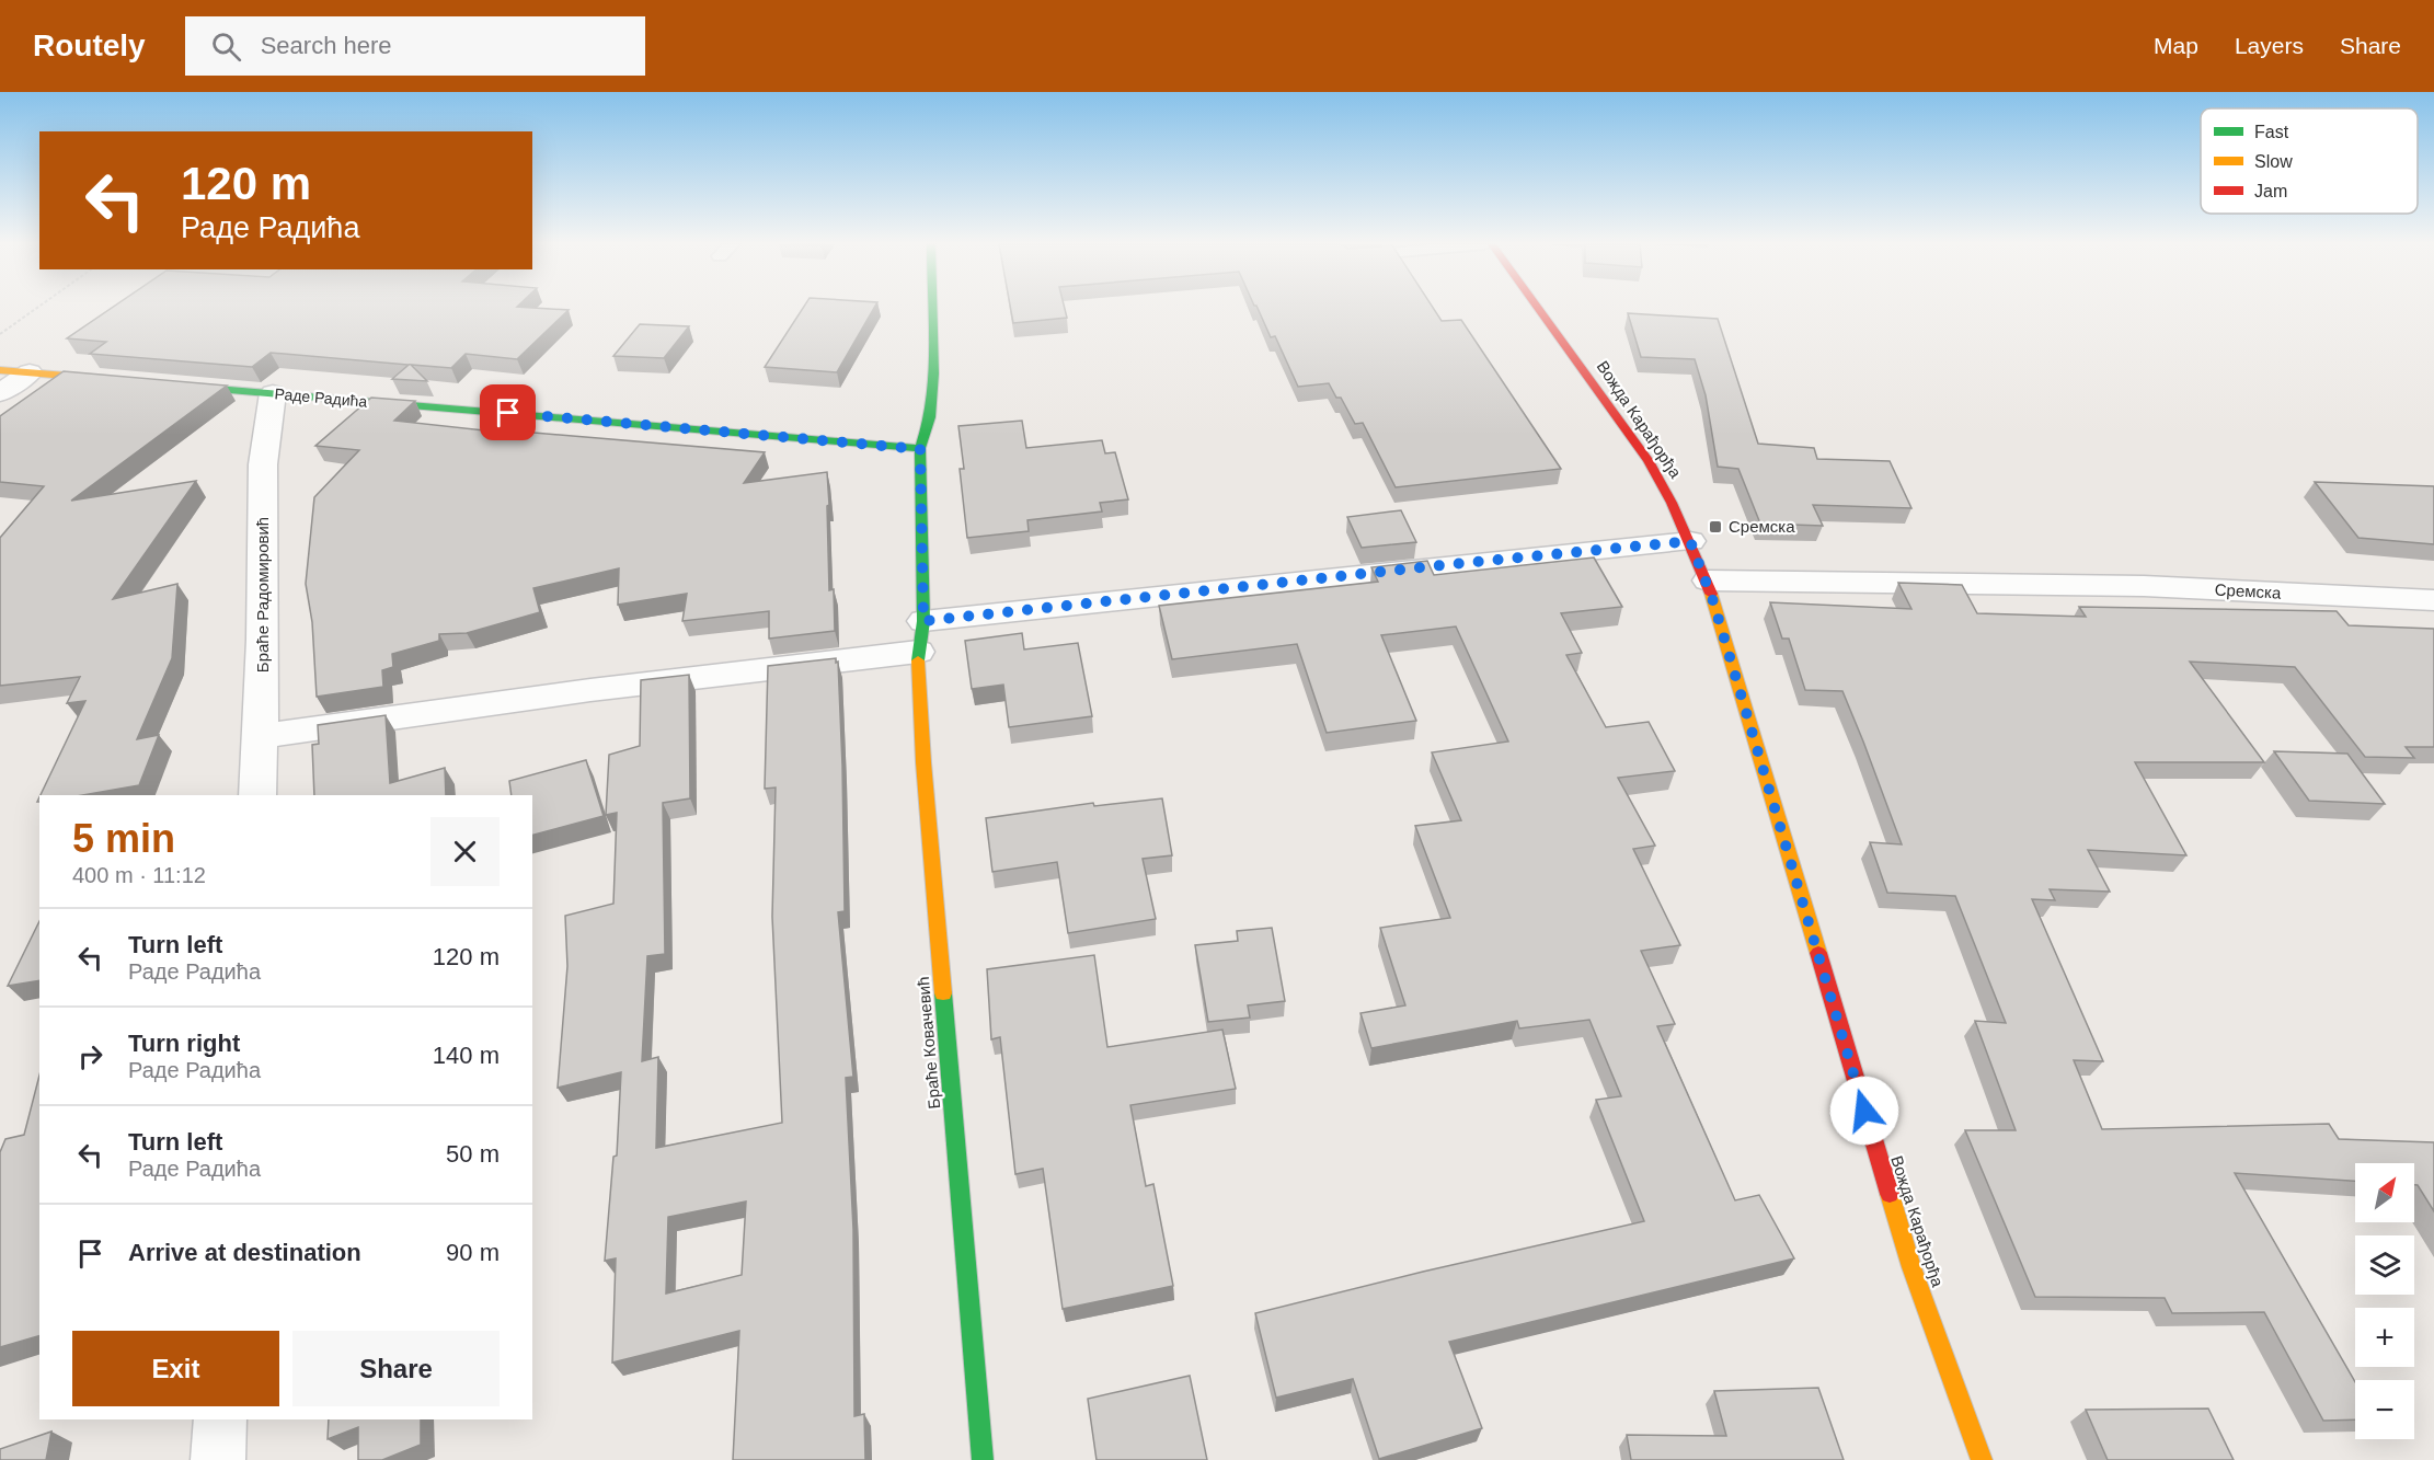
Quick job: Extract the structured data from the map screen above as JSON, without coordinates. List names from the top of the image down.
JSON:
{
  "streets": {
    "street": [
      "Раде Радића",
      "Вожда Карађорђа",
      "Сремска",
      "Браће Радомировић",
      "Браће Ковачевић"
    ]
  },
  "crossings": [
    ["Раде Радића", "Браће Радомировић"],
    ["Вожда Карађорђа", "Сремска"]
  ],
  "places": {
    "transit": ["Сремска"]
  },
  "legend": ["Fast", "Slow", "Jam"],
  "north": "top right",
  "page": {
    "header": "Routely",
    "search": "Search here",
    "nav": ["Map", "Layers", "Share"],
    "turn": ["120 m", "Раде Радића"],
    "heading": ["5 min", "400 m · 11:12"],
    "list": [
      {
        "name": "Turn left",
        "note": "Раде Радића",
        "value": "120 m"
      },
      {
        "name": "Turn right",
        "note": "Раде Радића",
        "value": "140 m"
      },
      {
        "name": "Turn left",
        "note": "Раде Радића",
        "value": "50 m"
      },
      {
        "name": "Arrive at destination",
        "value": "90 m"
      }
    ],
    "map_buttons": ["+", "−"],
    "buttons": ["Exit", "Share"]
  }
}
